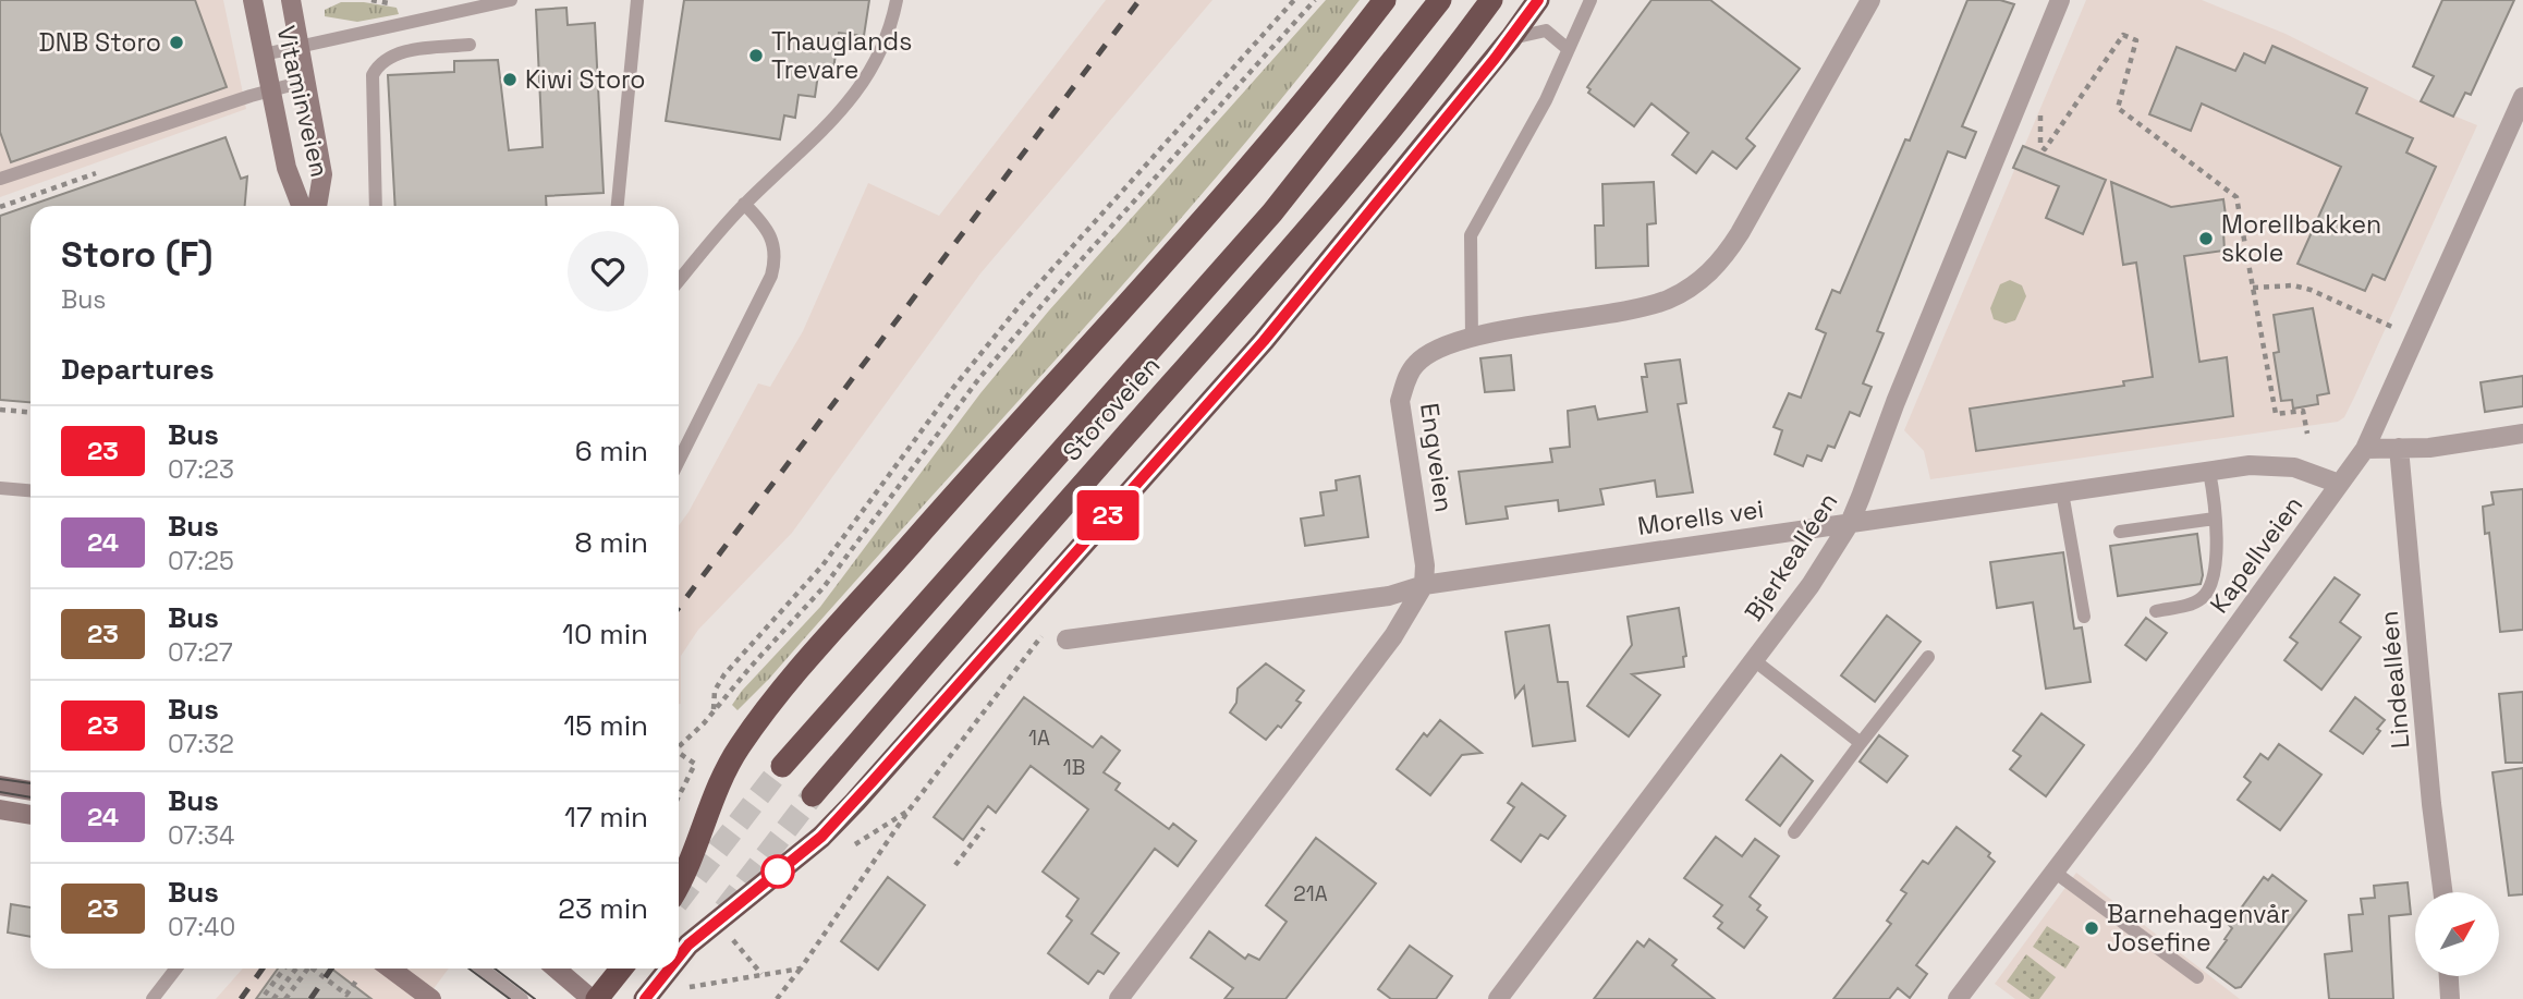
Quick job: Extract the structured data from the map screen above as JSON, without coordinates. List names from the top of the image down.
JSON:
{
  "streets": {
    "highway": ["Storoveien"],
    "street": [
      "Vitaminveien",
      "Engveien",
      "Morells vei",
      "Kapellveien",
      "Bjerkealléen",
      "Lindealléen"
    ]
  },
  "crossings": [
    ["Engveien", "Morells vei"],
    ["Morells vei", "Kapellveien"],
    ["Morells vei", "Bjerkealléen"]
  ],
  "places": [
    "DNB Storo",
    "Thauglands Trevare",
    "Kiwi Storo",
    "Morellbakken skole",
    "Barnehagenvår Josefine"
  ],
  "lines": ["bus line 23"],
  "house_numbers": ["1A", "1B", "21A"],
  "north": "top right",
  "page": {
    "on_map": "23",
    "heading": [
      ["Storo (F)", "Bus"],
      "Departures"
    ],
    "list": [
      {
        "mark": "23",
        "name": "Bus",
        "note": "07:23",
        "value": "6 min"
      },
      {
        "mark": "24",
        "name": "Bus",
        "note": "07:25",
        "value": "8 min"
      },
      {
        "mark": "23",
        "name": "Bus",
        "note": "07:27",
        "value": "10 min"
      },
      {
        "mark": "23",
        "name": "Bus",
        "note": "07:32",
        "value": "15 min"
      },
      {
        "mark": "24",
        "name": "Bus",
        "note": "07:34",
        "value": "17 min"
      },
      {
        "mark": "23",
        "name": "Bus",
        "note": "07:40",
        "value": "23 min"
      }
    ]
  }
}
